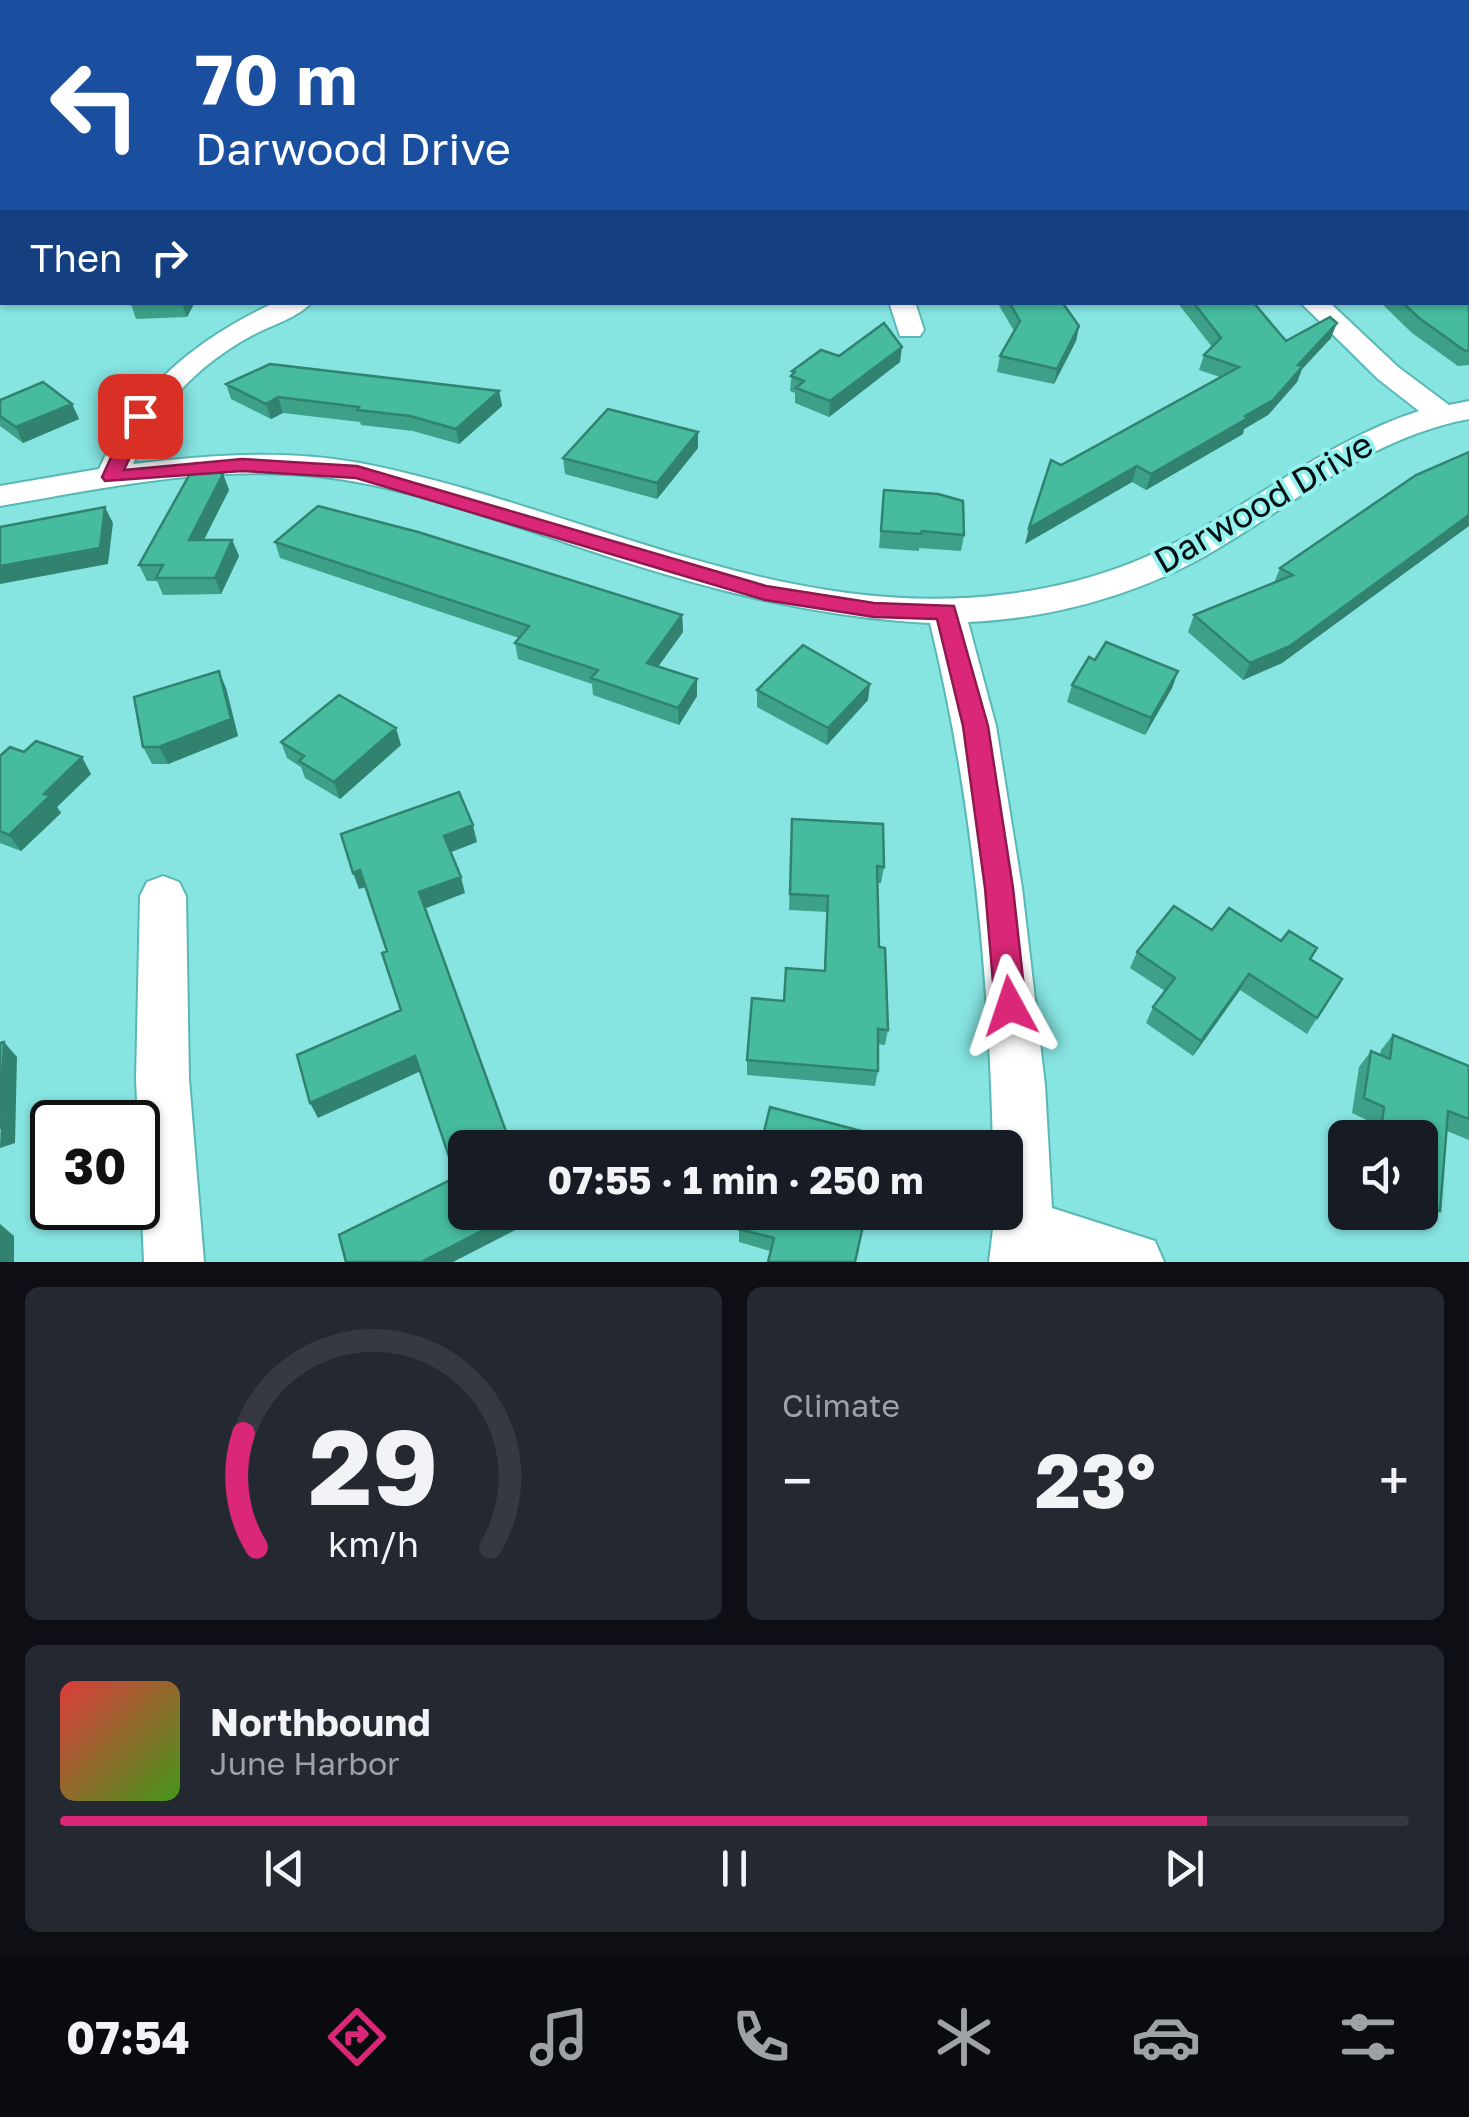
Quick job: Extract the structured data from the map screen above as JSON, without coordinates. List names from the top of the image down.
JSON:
{
  "streets": {
    "street": ["Darwood Drive"]
  },
  "page": {
    "turn": ["70 m", "Darwood Drive"],
    "then": "Then",
    "limit": "30",
    "trip": "07:55 · 1 min · 250 m",
    "tile": "Climate",
    "heat": ["−", "23°", "+"],
    "song": ["Northbound", "June Harbor"],
    "tabs": "07:54",
    "gauge": ["29", "km/h"]
  }
}
